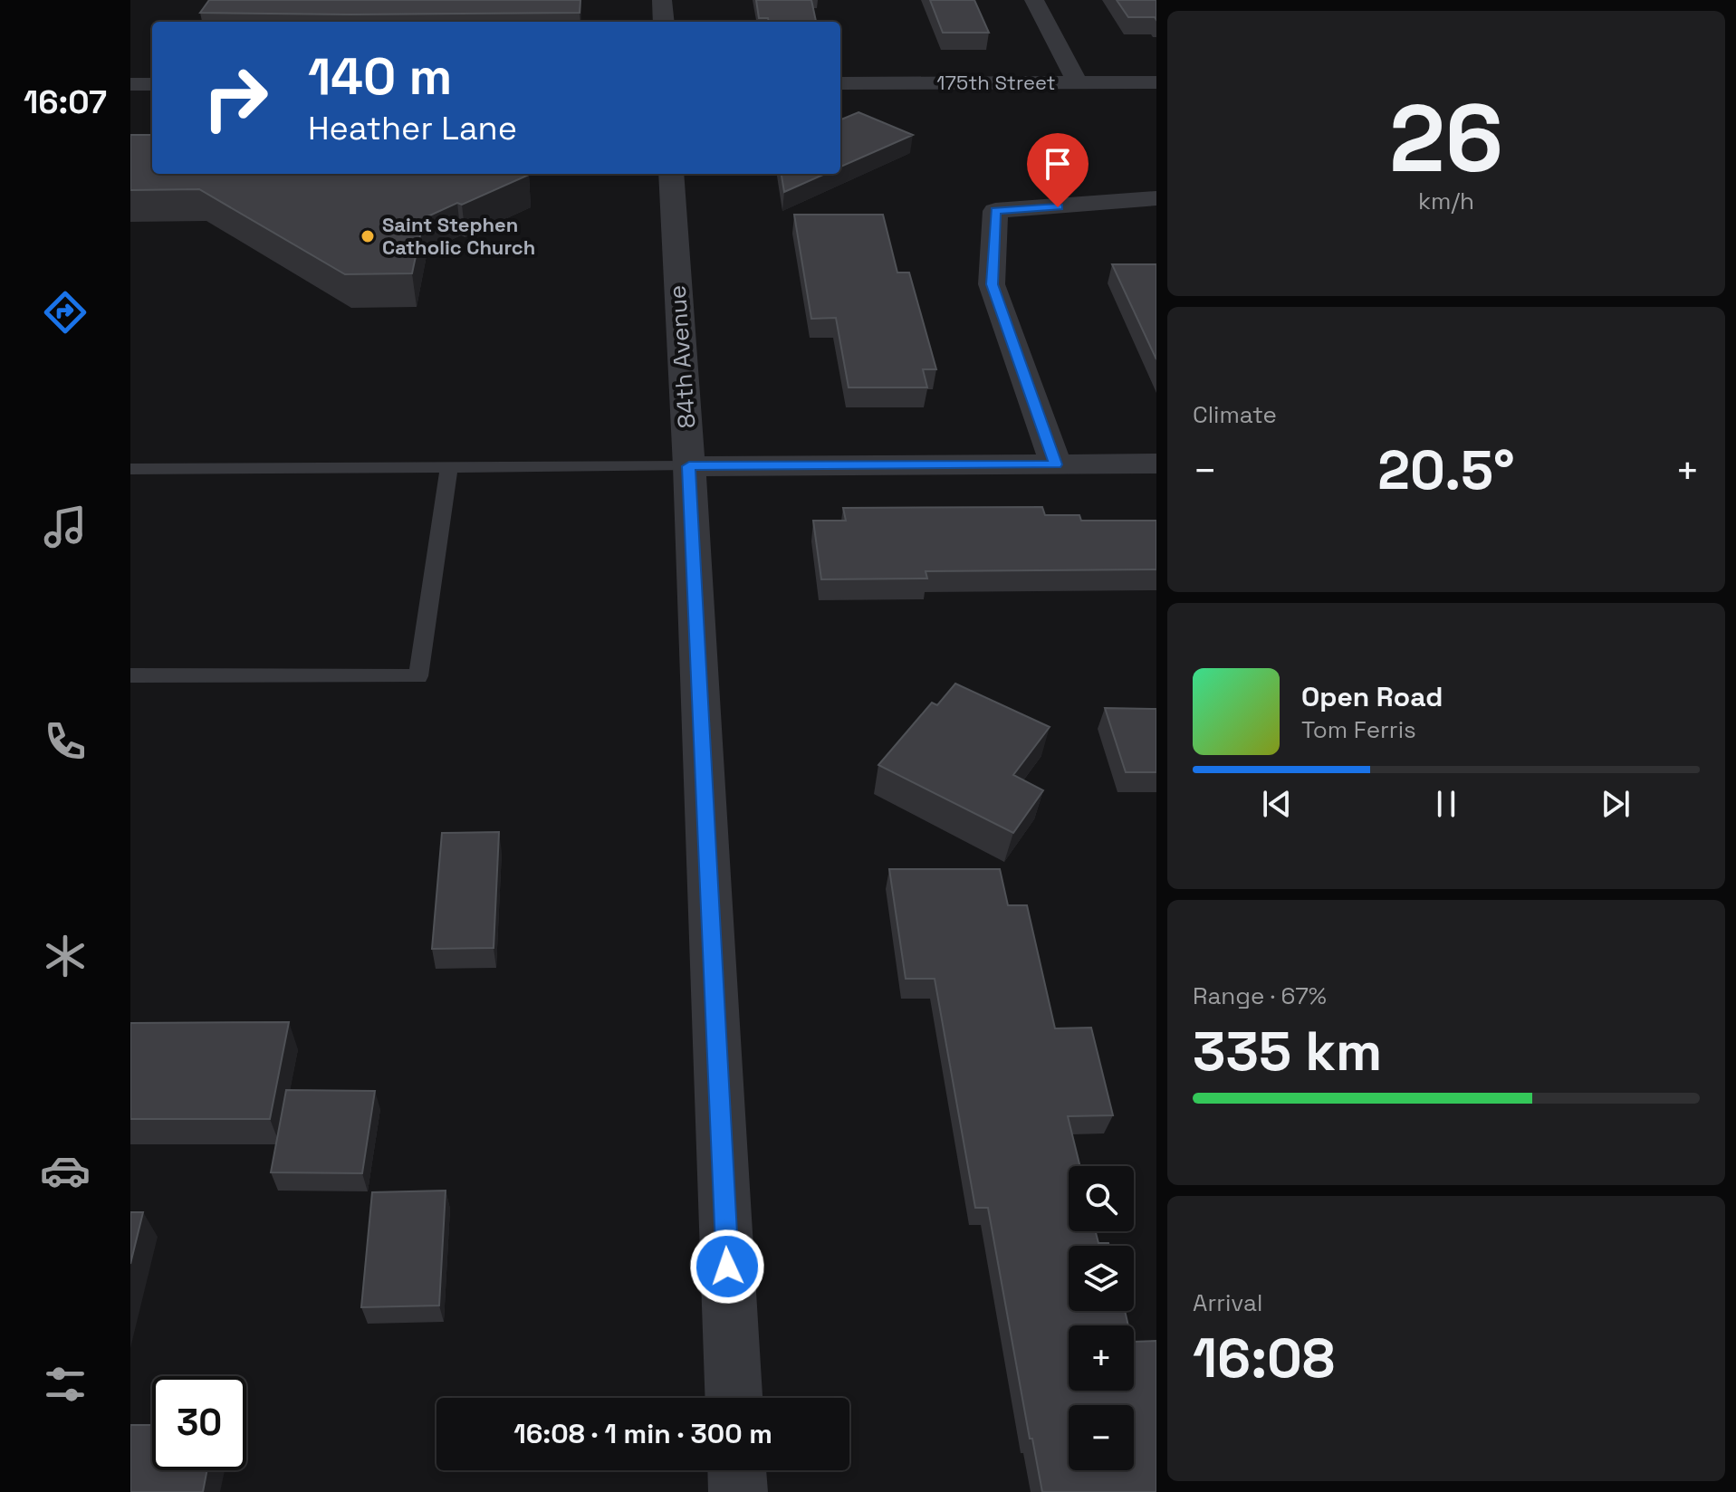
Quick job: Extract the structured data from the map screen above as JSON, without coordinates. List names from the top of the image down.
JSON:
{
  "streets": {
    "street": ["175th Street", "84th Avenue"]
  },
  "places": ["Saint Stephen Catholic Church"],
  "page": {
    "tabs": "16:07",
    "tile": [
      ["26", "km/h"],
      "Climate",
      ["Range · 67%", "335 km"],
      ["Arrival", "16:08"]
    ],
    "turn": ["140 m", "Heather Lane"],
    "heat": ["−", "20.5°", "+"],
    "song": ["Open Road", "Tom Ferris"],
    "map_buttons": ["+", "−"],
    "limit": "30",
    "trip": "16:08 · 1 min · 300 m"
  }
}
